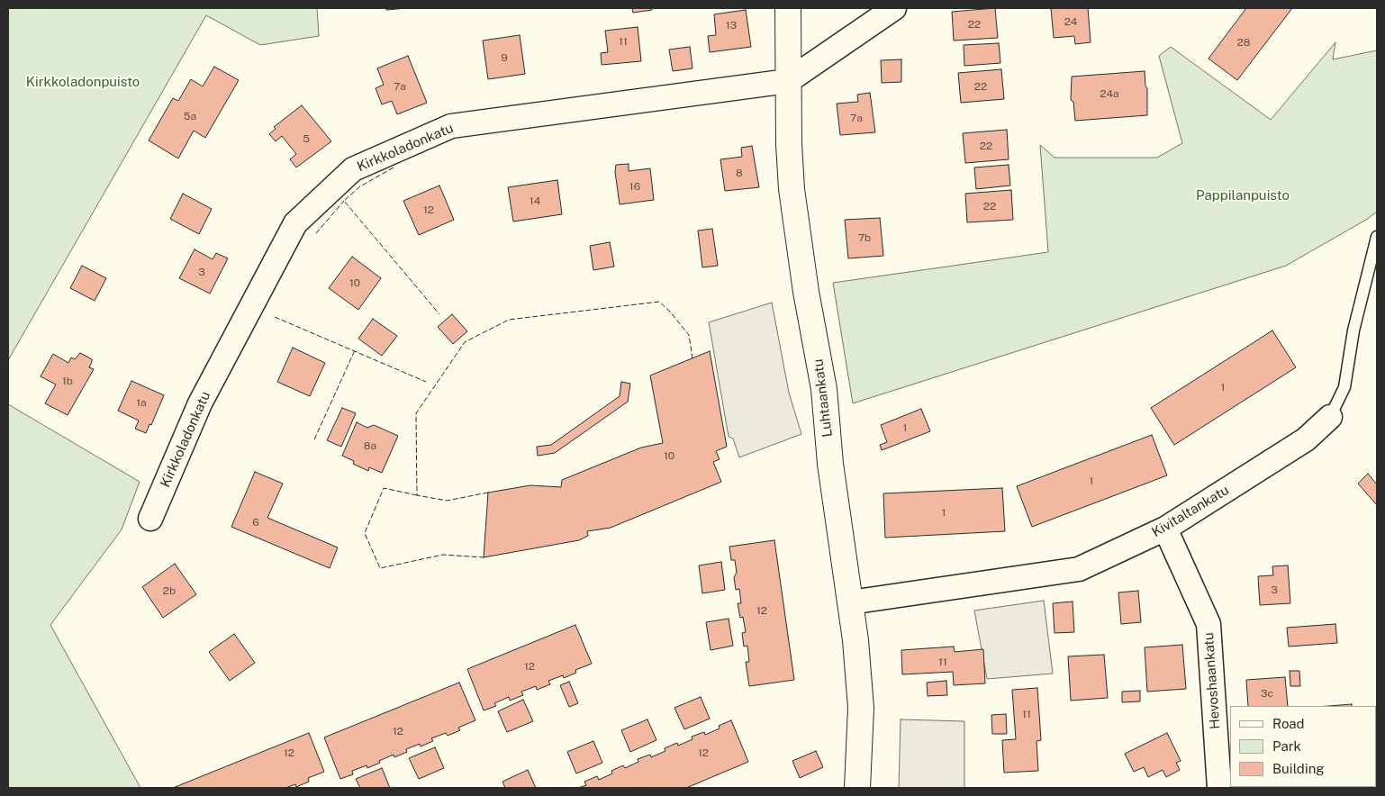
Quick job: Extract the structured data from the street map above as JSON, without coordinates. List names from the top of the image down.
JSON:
{
  "streets": {
    "street": [
      "Kirkkoladonkatu",
      "Luhtaankatu",
      "Kivitaltankatu",
      "Hevoshaankatu"
    ]
  },
  "crossings": [
    ["Kirkkoladonkatu", "Luhtaankatu"],
    ["Luhtaankatu", "Kivitaltankatu"],
    ["Kivitaltankatu", "Hevoshaankatu"]
  ],
  "parks": ["Kirkkoladonpuisto", "Pappilanpuisto"],
  "house_numbers": [
    "24",
    "22",
    "13",
    "11",
    "28",
    "9",
    "7a",
    "22",
    "24a",
    "5a",
    "7a",
    "5",
    "22",
    "8",
    "16",
    "14",
    "22",
    "12",
    "7b",
    "3",
    "10",
    "1b",
    "1",
    "1a",
    "1",
    "8a",
    "10",
    "1",
    "1",
    "6",
    "3",
    "2b",
    "12",
    "11",
    "12",
    "3c",
    "11",
    "12",
    "12",
    "12"
  ],
  "legend": ["Road", "Park", "Building"]
}
